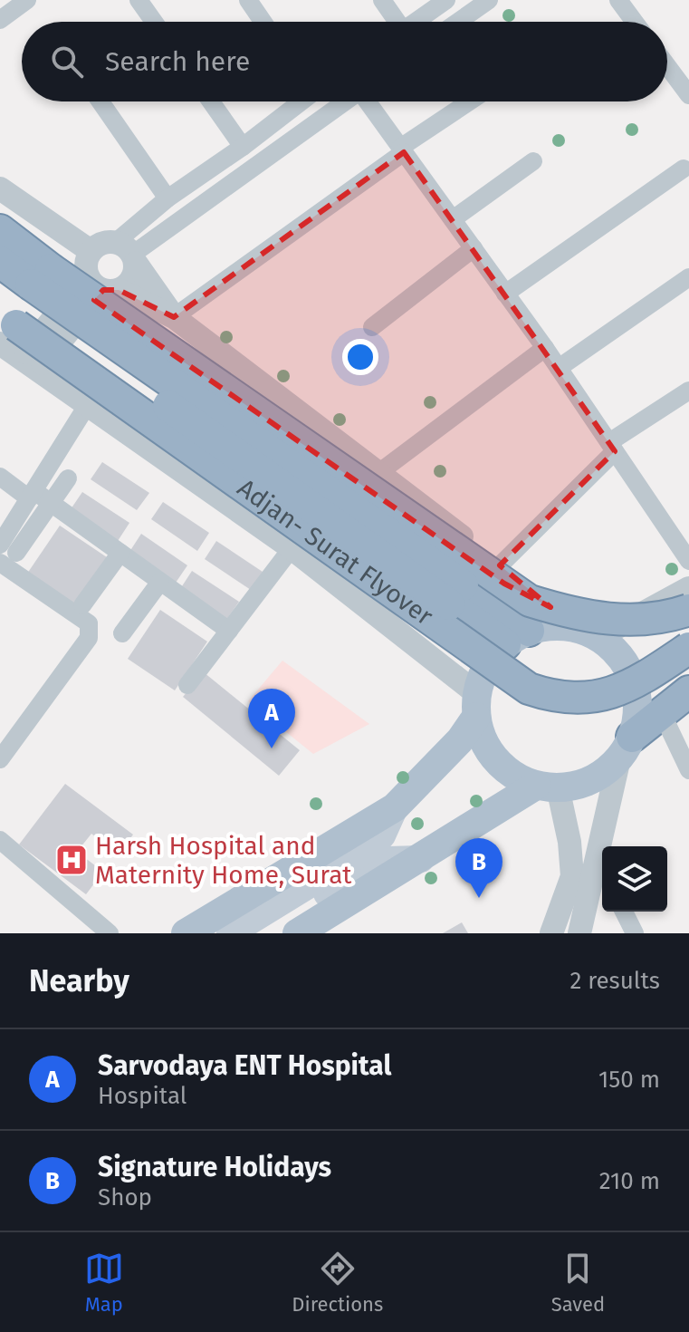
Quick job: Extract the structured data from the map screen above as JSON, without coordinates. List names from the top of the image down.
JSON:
{
  "streets": {
    "highway": ["Adjan- Surat Flyover"]
  },
  "places": {
    "hospital": ["Harsh Hospital and Maternity Home, Surat"]
  },
  "page": {
    "search": "Search here",
    "pins": ["A", "B"],
    "heading": ["Nearby", "2 results"],
    "list": [
      {
        "mark": "A",
        "name": "Sarvodaya ENT Hospital",
        "note": "Hospital",
        "value": "150 m"
      },
      {
        "mark": "B",
        "name": "Signature Holidays",
        "note": "Shop",
        "value": "210 m"
      }
    ],
    "nav": ["Map", "Directions", "Saved"]
  }
}
